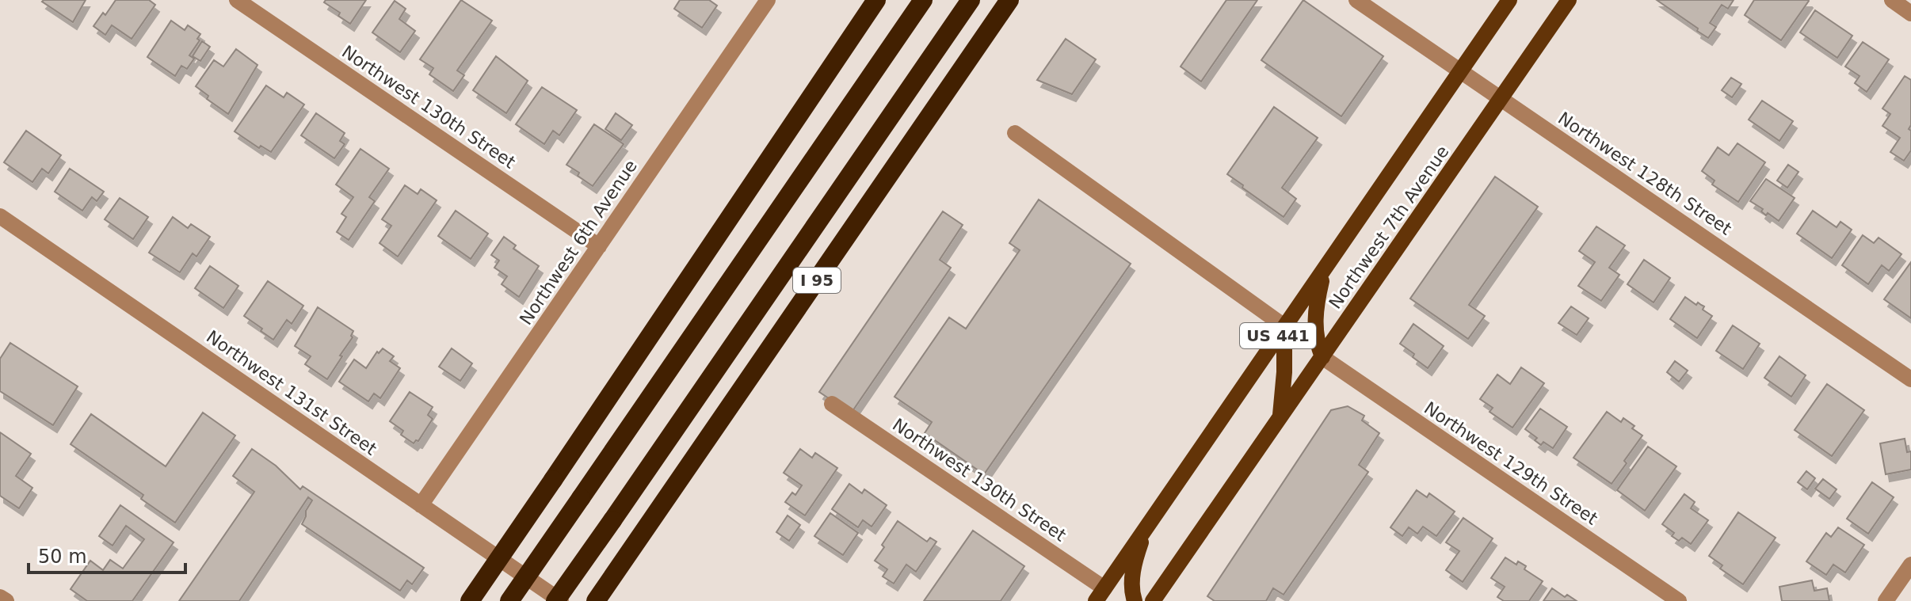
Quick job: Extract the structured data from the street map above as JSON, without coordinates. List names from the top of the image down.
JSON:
{
  "streets": {
    "highway": ["I 95"],
    "main road": ["Northwest 7th Avenue", "US 441"],
    "street": [
      "Northwest 130th Street",
      "Northwest 128th Street",
      "Northwest 6th Avenue",
      "Northwest 131st Street",
      "Northwest 129th Street"
    ]
  },
  "crossings": [
    ["Northwest 130th Street", "Northwest 7th Avenue"],
    ["Northwest 130th Street", "Northwest 6th Avenue"],
    ["Northwest 128th Street", "Northwest 7th Avenue"],
    ["Northwest 7th Avenue", "Northwest 129th Street"],
    ["Northwest 6th Avenue", "Northwest 131st Street"]
  ],
  "scale_bar": "50 m"
}
